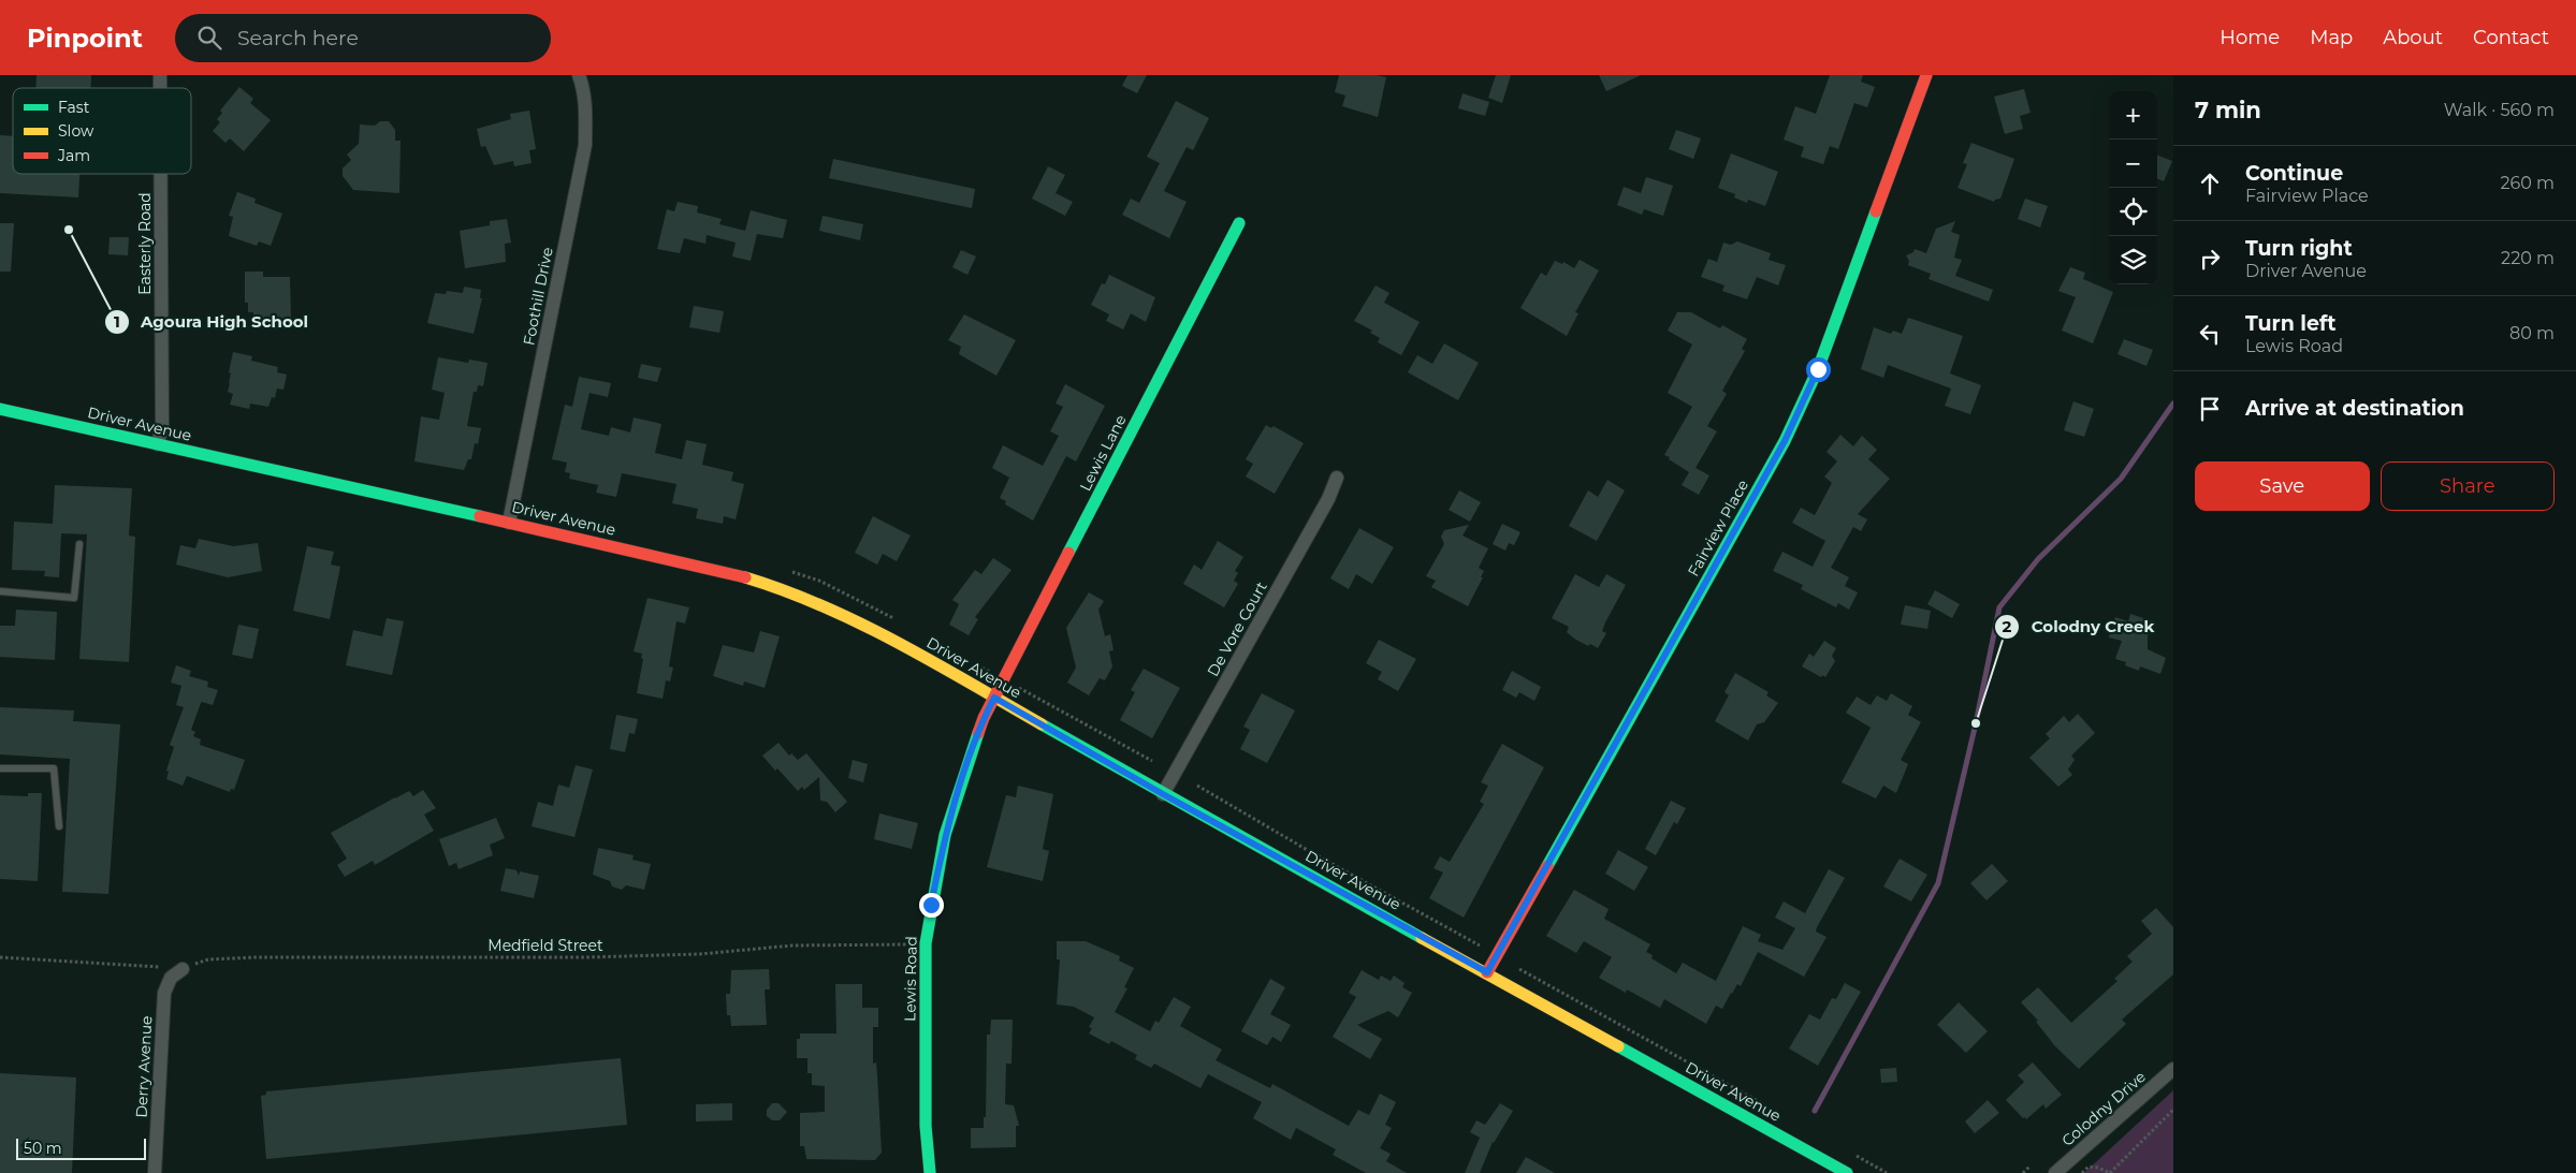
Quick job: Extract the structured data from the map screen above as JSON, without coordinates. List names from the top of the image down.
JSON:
{
  "streets": {
    "street": [
      "Easterly Road",
      "Foothill Drive",
      "Driver Avenue",
      "Lewis Lane",
      "Fairview Place",
      "De Vore Court",
      "Lewis Road",
      "Derry Avenue",
      "Colodny Drive"
    ],
    "path": ["Medfield Street"]
  },
  "crossings": [
    ["Easterly Road", "Driver Avenue"],
    ["Foothill Drive", "Driver Avenue"],
    ["Driver Avenue", "Lewis Lane"],
    ["Driver Avenue", "Fairview Place"],
    ["Driver Avenue", "De Vore Court"],
    ["Driver Avenue", "Lewis Road"],
    ["Lewis Lane", "Lewis Road"],
    ["Medfield Street", "Derry Avenue"]
  ],
  "places": ["Agoura High School", "Colodny Creek"],
  "legend": ["Fast", "Slow", "Jam"],
  "scale_bar": "50 m",
  "page": {
    "header": "Pinpoint",
    "search": "Search here",
    "nav": [
      "Home",
      "Map",
      "About",
      "Contact"
    ],
    "heading": ["7 min", "Walk · 560 m"],
    "map_buttons": ["+", "−"],
    "list": [
      ["Continue", "Fairview Place", "260 m"],
      ["Turn right", "Driver Avenue", "220 m"],
      ["Turn left", "Lewis Road", "80 m"],
      "Arrive at destination"
    ],
    "buttons": ["Save", "Share"],
    "scale": "50 m"
  }
}
